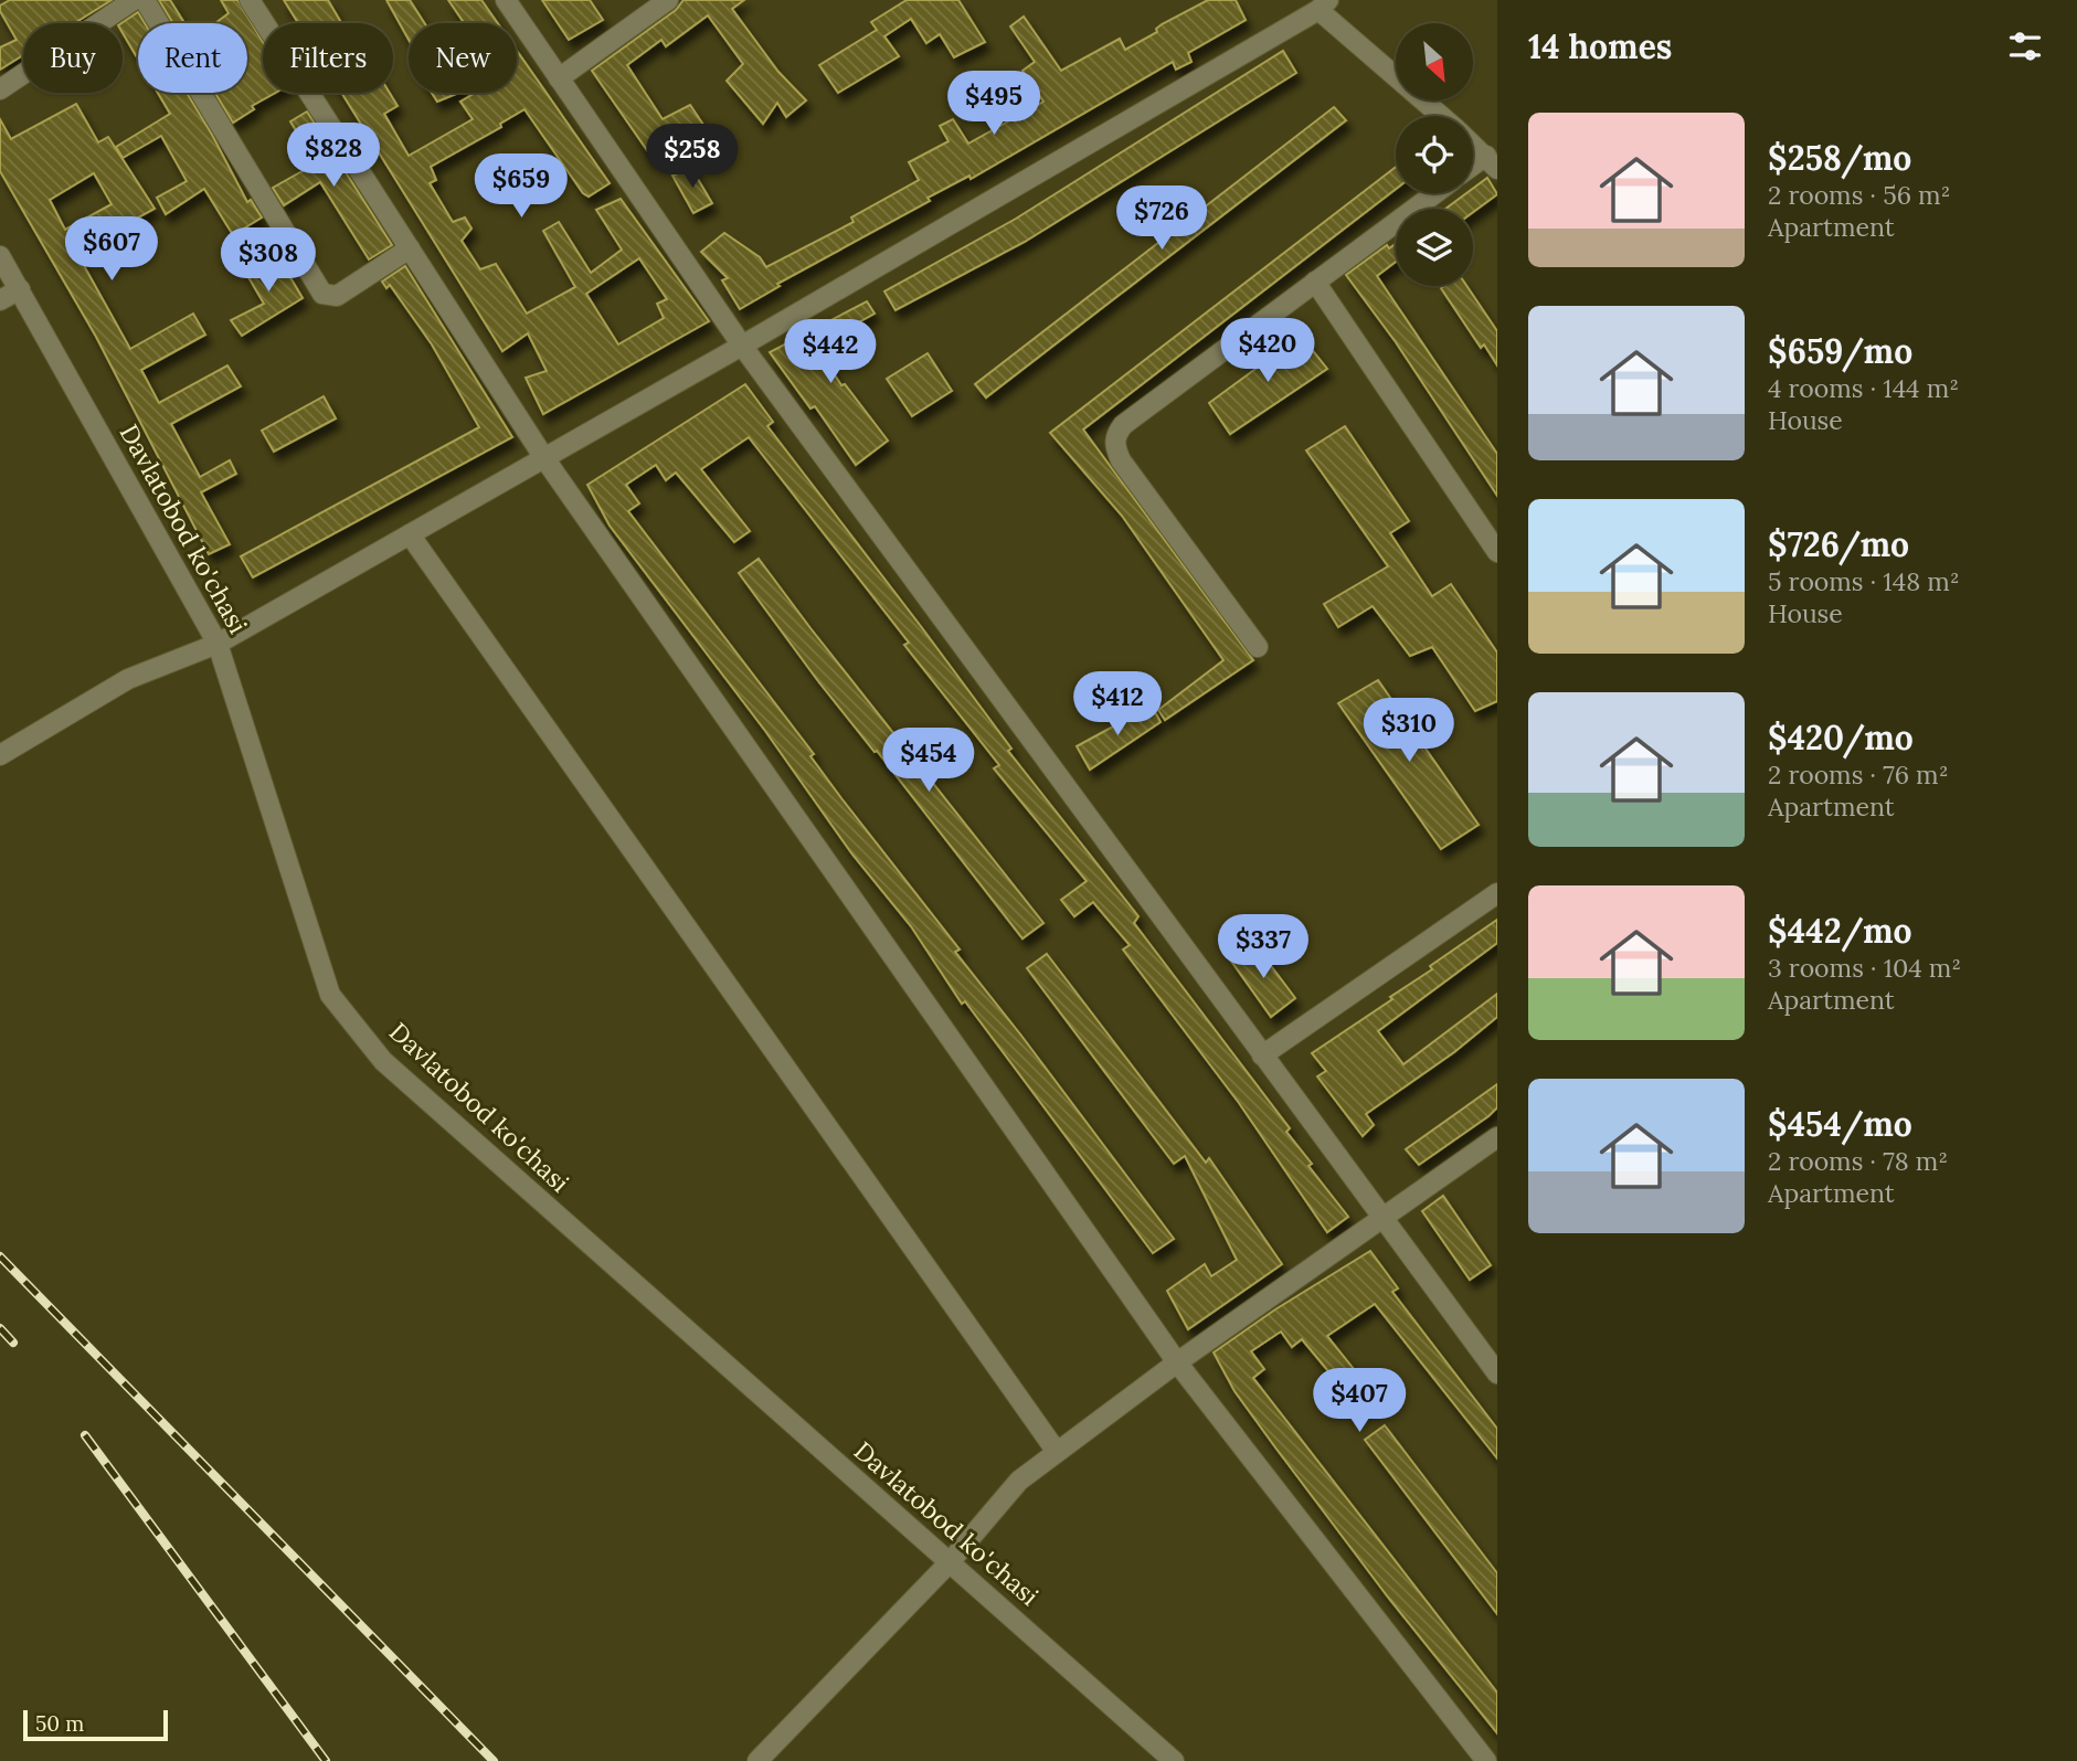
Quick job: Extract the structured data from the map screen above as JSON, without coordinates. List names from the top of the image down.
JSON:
{
  "streets": {
    "street": ["Davlatobod ko'chasi"]
  },
  "scale_bar": "50 m",
  "north": "bottom right",
  "page": {
    "heading": "14 homes",
    "chip": [
      "Buy",
      "Rent",
      "Filters",
      "New"
    ],
    "price": [
      "$495",
      "$828",
      "$258",
      "$659",
      "$726",
      "$607",
      "$308",
      "$420",
      "$442",
      "$412",
      "$310",
      "$454",
      "$337",
      "$407"
    ],
    "list": [
      {
        "name": "$258/mo",
        "note": "2 rooms · 56 m² · Apartment"
      },
      {
        "name": "$659/mo",
        "note": "4 rooms · 144 m² · House"
      },
      {
        "name": "$726/mo",
        "note": "5 rooms · 148 m² · House"
      },
      {
        "name": "$420/mo",
        "note": "2 rooms · 76 m² · Apartment"
      },
      {
        "name": "$442/mo",
        "note": "3 rooms · 104 m² · Apartment"
      },
      {
        "name": "$454/mo",
        "note": "2 rooms · 78 m² · Apartment"
      }
    ],
    "scale": "50 m"
  }
}
